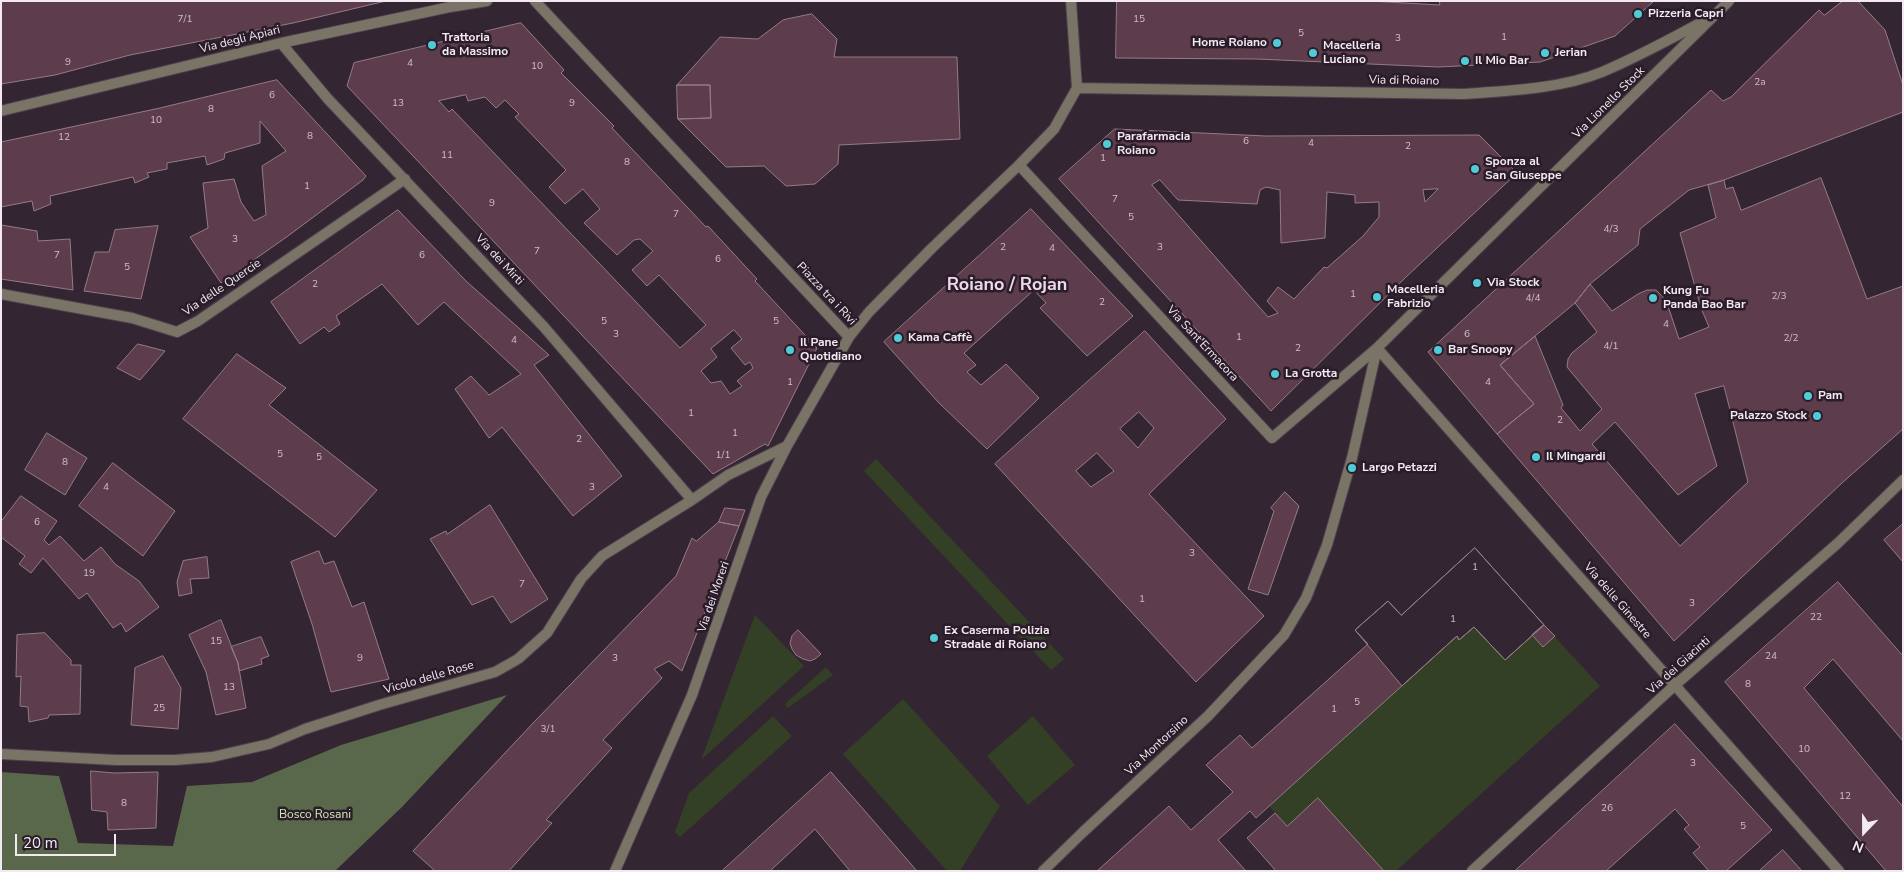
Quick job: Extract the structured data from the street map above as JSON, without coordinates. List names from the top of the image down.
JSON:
{
  "streets": {
    "street": [
      "Via degli Apiari",
      "Via di Roiano",
      "Via Lionello Stock",
      "Via dei Mirti",
      "Via delle Quercie",
      "Piazza tra i Rivi",
      "Via Sant'Ermacora",
      "Via dei Moreri",
      "Via delle Ginestre",
      "Via dei Giacinti",
      "Vicolo delle Rose",
      "Via Montorsino"
    ]
  },
  "crossings": [
    ["Via degli Apiari", "Via dei Mirti"],
    ["Via di Roiano", "Via Lionello Stock"],
    ["Via di Roiano", "Piazza tra i Rivi"],
    ["Via Lionello Stock", "Via Sant'Ermacora"],
    ["Via Lionello Stock", "Via delle Ginestre"],
    ["Via Lionello Stock", "Via Montorsino"],
    ["Via dei Mirti", "Via delle Quercie"],
    ["Via dei Mirti", "Vicolo delle Rose"],
    ["Piazza tra i Rivi", "Via Sant'Ermacora"],
    ["Piazza tra i Rivi", "Via dei Moreri"],
    ["Via Sant'Ermacora", "Via delle Ginestre"],
    ["Via Sant'Ermacora", "Via Montorsino"],
    ["Via dei Moreri", "Vicolo delle Rose"],
    ["Via delle Ginestre", "Via dei Giacinti"],
    ["Via delle Ginestre", "Via Montorsino"]
  ],
  "districts": ["Roiano / Rojan"],
  "parks": ["Bosco Rosani"],
  "places": [
    "Pizzeria Capri",
    "Home Roiano",
    "Trattoria da Massimo",
    "Macelleria Luciano",
    "Jerian",
    "Il Mio Bar",
    "Parafarmacia Roiano",
    "Sponza al San Giuseppe",
    "Via Stock",
    "Macelleria Fabrizio",
    "Kung Fu Panda Bao Bar",
    "Kama Caffè",
    "Il Pane Quotidiano",
    "Bar Snoopy",
    "La Grotta",
    "Pam",
    "Palazzo Stock",
    "Il Mingardi",
    "Largo Petazzi",
    "Ex Caserma Polizia Stradale di Roiano"
  ],
  "house_numbers": [
    "7/1",
    "15",
    "5",
    "1",
    "3",
    "9",
    "4",
    "10",
    "2a",
    "6",
    "13",
    "9",
    "8",
    "10",
    "8",
    "12",
    "6",
    "4",
    "2",
    "11",
    "1",
    "8",
    "1",
    "7",
    "9",
    "7",
    "5",
    "4/3",
    "3",
    "2",
    "3",
    "4",
    "7",
    "7",
    "6",
    "6",
    "5",
    "2",
    "1",
    "2/3",
    "4/4",
    "2",
    "5",
    "5",
    "4",
    "3",
    "6",
    "1",
    "2/2",
    "4",
    "4/1",
    "2",
    "1",
    "4",
    "1",
    "2",
    "1",
    "2",
    "5",
    "1/1",
    "5",
    "8",
    "4",
    "3",
    "6",
    "3",
    "1",
    "19",
    "7",
    "1",
    "3",
    "22",
    "1",
    "15",
    "24",
    "9",
    "3",
    "8",
    "13",
    "5",
    "25",
    "1",
    "3/1",
    "10",
    "3",
    "12",
    "8",
    "26",
    "5"
  ],
  "scale_bar": "20 m",
  "north": "bottom"
}
